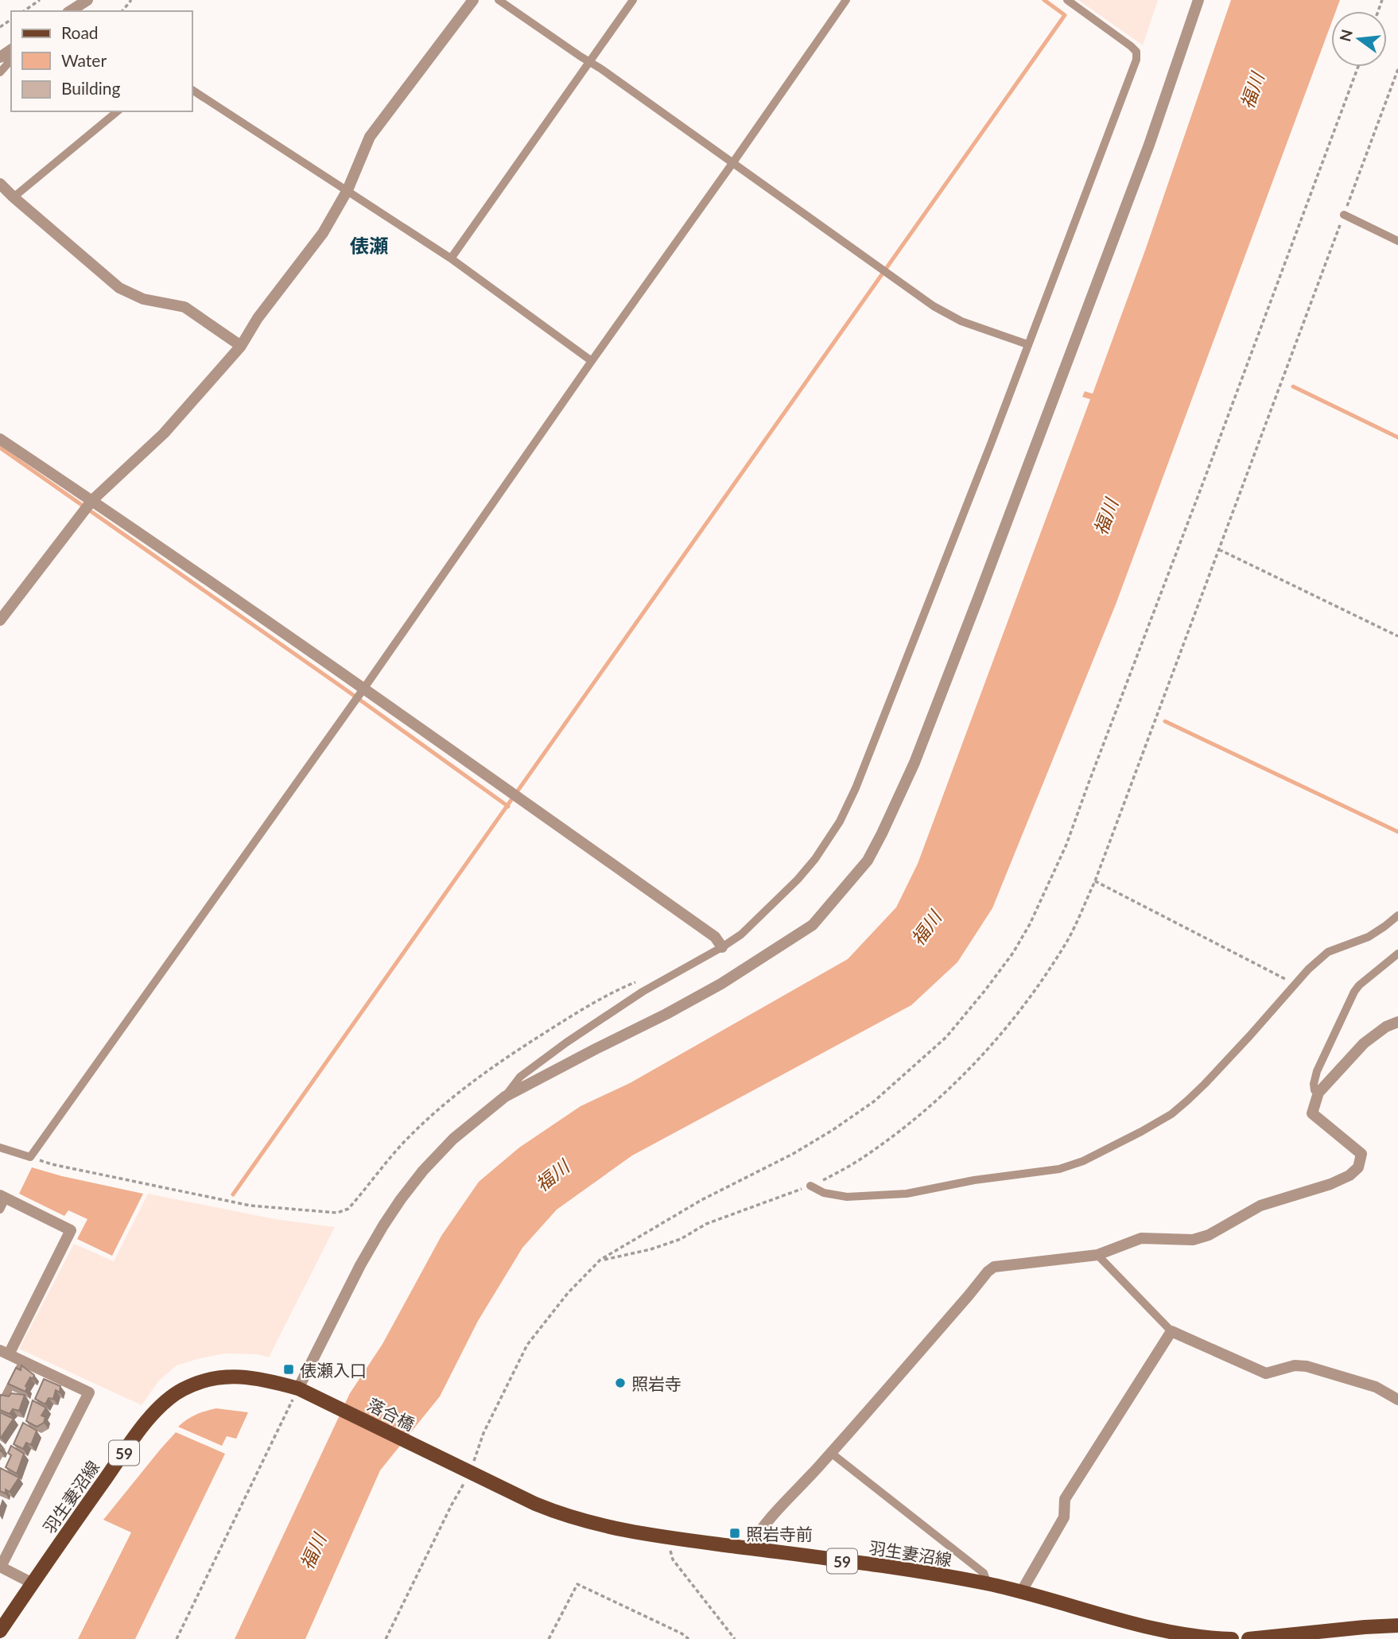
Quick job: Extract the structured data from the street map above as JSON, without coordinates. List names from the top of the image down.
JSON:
{
  "streets": {
    "main road": ["落合橋", "59", "羽生妻沼線"]
  },
  "crossings": [
    ["落合橋", "羽生妻沼線"]
  ],
  "districts": ["俵瀬"],
  "water": ["福川"],
  "places": {
    "transit": ["俵瀬入口", "照岩寺前"],
    "other": ["照岩寺"]
  },
  "legend": ["Road", "Water", "Building"],
  "north": "left"
}
